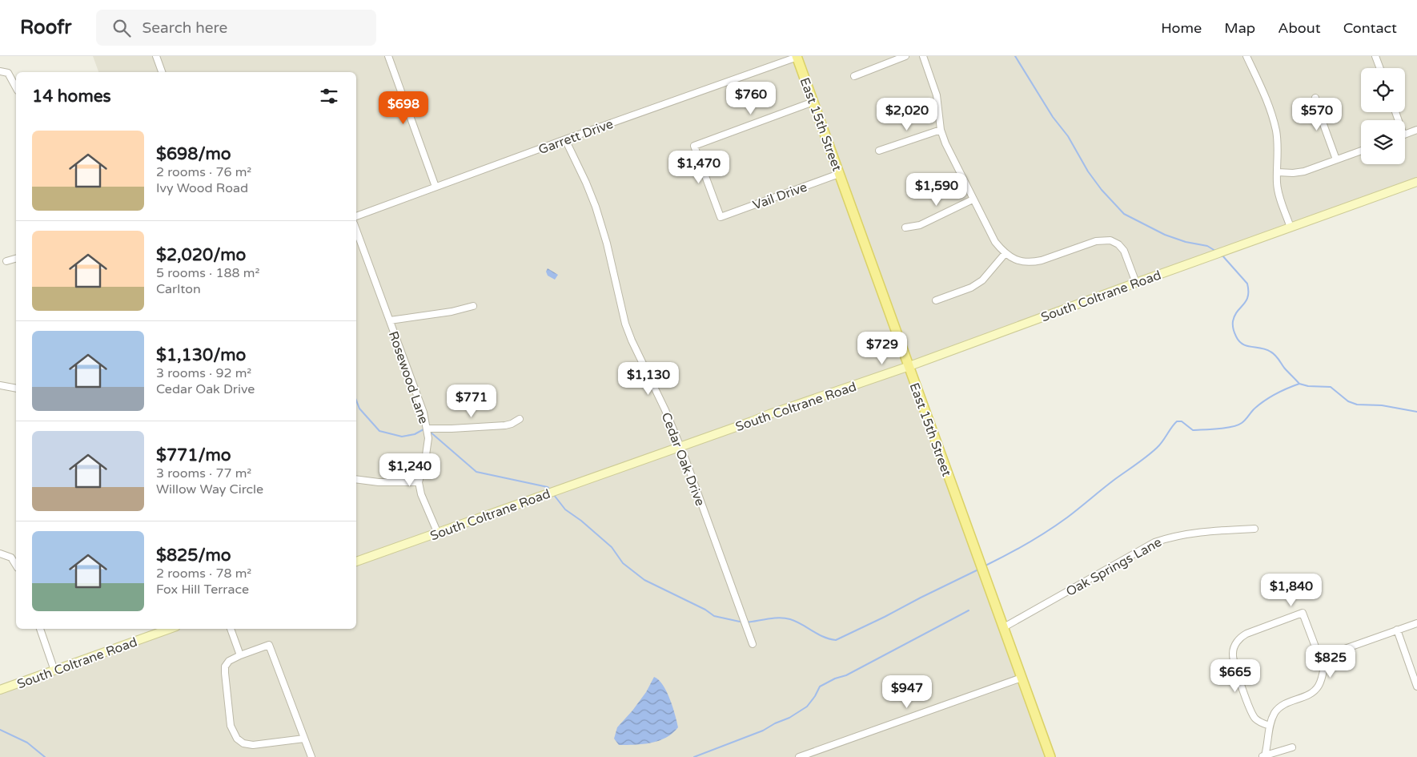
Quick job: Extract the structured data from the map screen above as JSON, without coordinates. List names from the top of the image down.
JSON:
{
  "streets": {
    "main road": ["East 15th Street", "South Coltrane Road"],
    "street": [
      "Garrett Drive",
      "Vail Drive",
      "Rosewood Lane",
      "Cedar Oak Drive",
      "Oak Springs Lane"
    ]
  },
  "crossings": [
    ["East 15th Street", "Garrett Drive"],
    ["East 15th Street", "Vail Drive"],
    ["East 15th Street", "South Coltrane Road"],
    ["East 15th Street", "Oak Springs Lane"],
    ["Garrett Drive", "Cedar Oak Drive"],
    ["South Coltrane Road", "Cedar Oak Drive"]
  ],
  "page": {
    "header": "Roofr",
    "search": "Search here",
    "nav": [
      "Home",
      "Map",
      "About",
      "Contact"
    ],
    "heading": "14 homes",
    "price": [
      "$760",
      "$698",
      "$2,020",
      "$570",
      "$1,470",
      "$1,590",
      "$729",
      "$1,130",
      "$771",
      "$1,240",
      "$1,840",
      "$825",
      "$665",
      "$947"
    ],
    "list": [
      {
        "name": "$698/mo",
        "note": "2 rooms · 76 m² · Ivy Wood Road"
      },
      {
        "name": "$2,020/mo",
        "note": "5 rooms · 188 m² · Carlton"
      },
      {
        "name": "$1,130/mo",
        "note": "3 rooms · 92 m² · Cedar Oak Drive"
      },
      {
        "name": "$771/mo",
        "note": "3 rooms · 77 m² · Willow Way Circle"
      },
      {
        "name": "$825/mo",
        "note": "2 rooms · 78 m² · Fox Hill Terrace"
      }
    ]
  }
}
